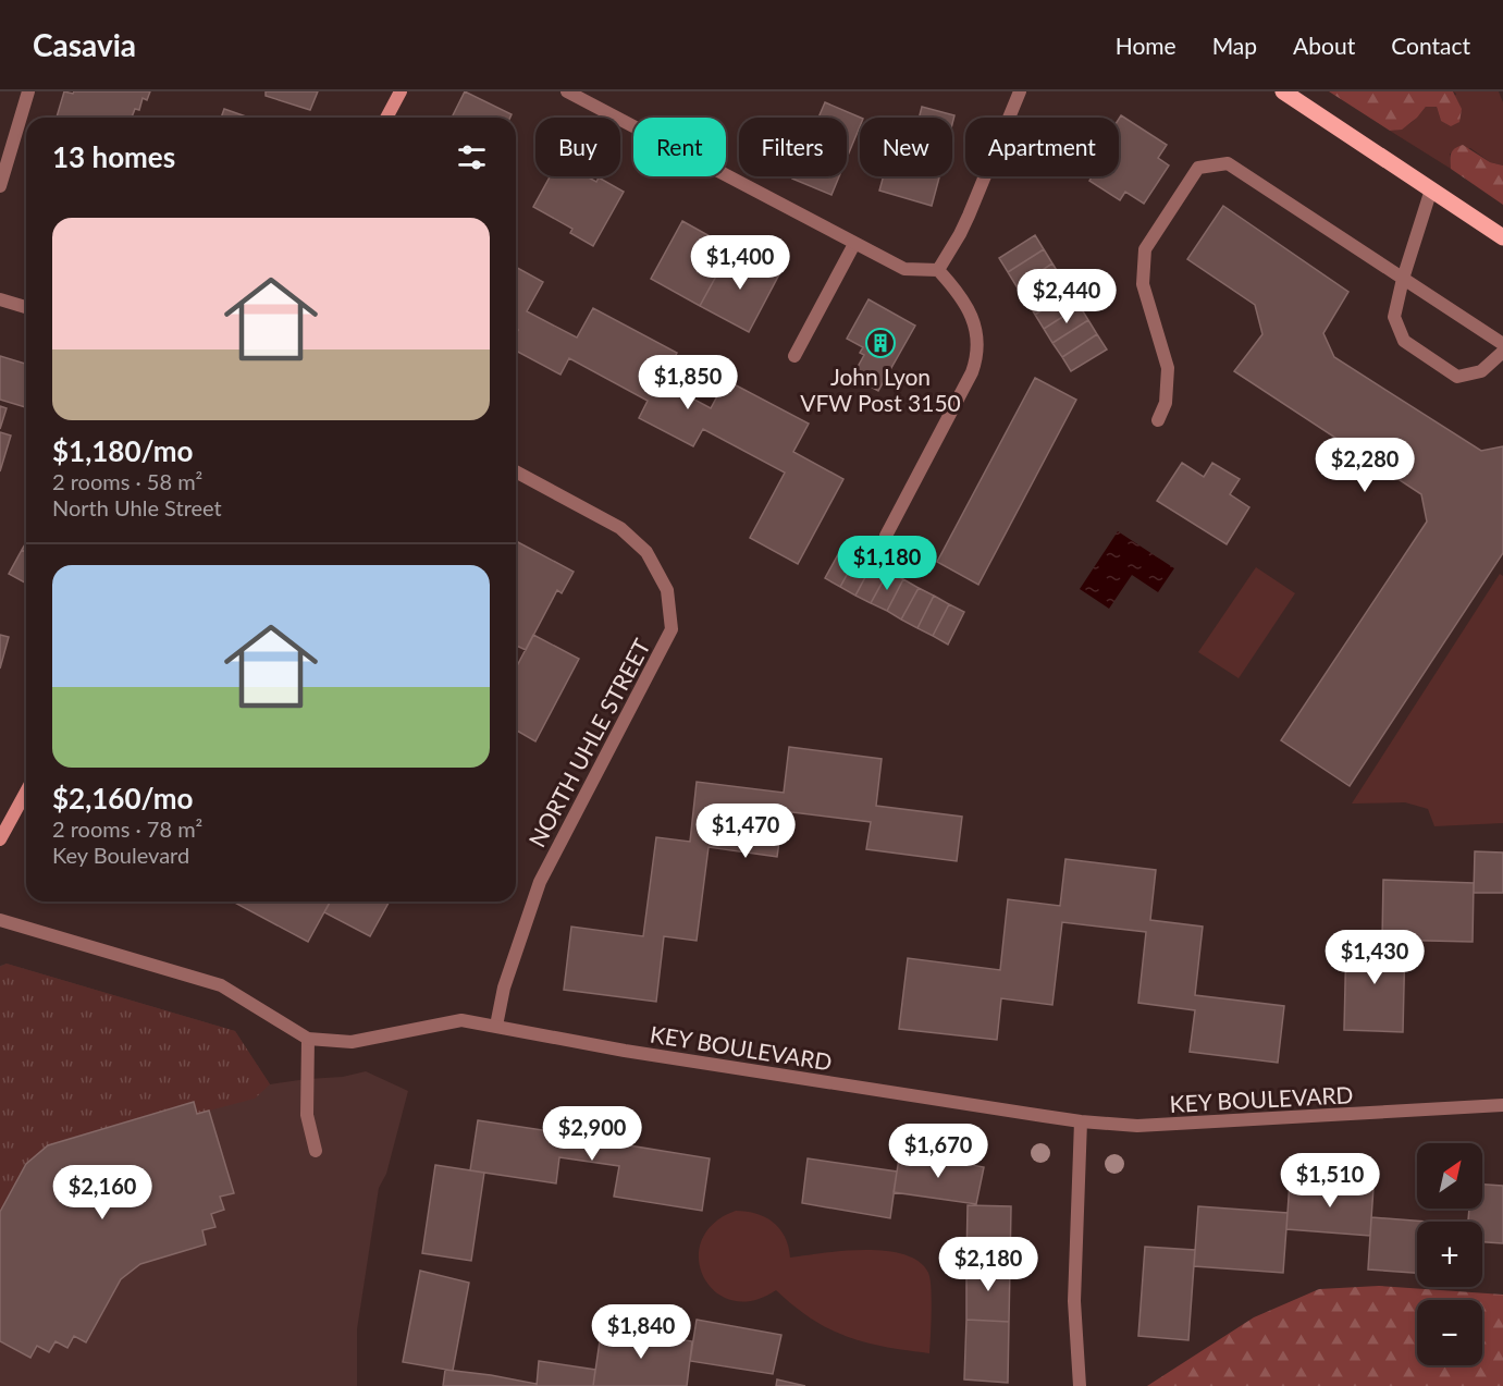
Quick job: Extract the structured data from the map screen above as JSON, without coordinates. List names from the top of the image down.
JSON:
{
  "streets": {
    "street": ["NORTH UHLE STREET", "KEY BOULEVARD"]
  },
  "crossings": [
    ["NORTH UHLE STREET", "KEY BOULEVARD"]
  ],
  "places": {
    "building": ["John Lyon VFW Post 3150"]
  },
  "north": "top right",
  "page": {
    "header": "Casavia",
    "nav": [
      "Home",
      "Map",
      "About",
      "Contact"
    ],
    "chip": [
      "Buy",
      "Rent",
      "Filters",
      "New",
      "Apartment"
    ],
    "heading": "13 homes",
    "list": [
      {
        "name": "$1,180/mo",
        "note": "2 rooms · 58 m² · North Uhle Street"
      },
      {
        "name": "$2,160/mo",
        "note": "2 rooms · 78 m² · Key Boulevard"
      }
    ],
    "price": [
      "$1,400",
      "$2,440",
      "$1,850",
      "$2,280",
      "$1,180",
      "$1,470",
      "$1,430",
      "$2,900",
      "$1,670",
      "$1,510",
      "$2,160",
      "$2,180",
      "$1,840"
    ],
    "map_buttons": ["+", "−"]
  }
}
